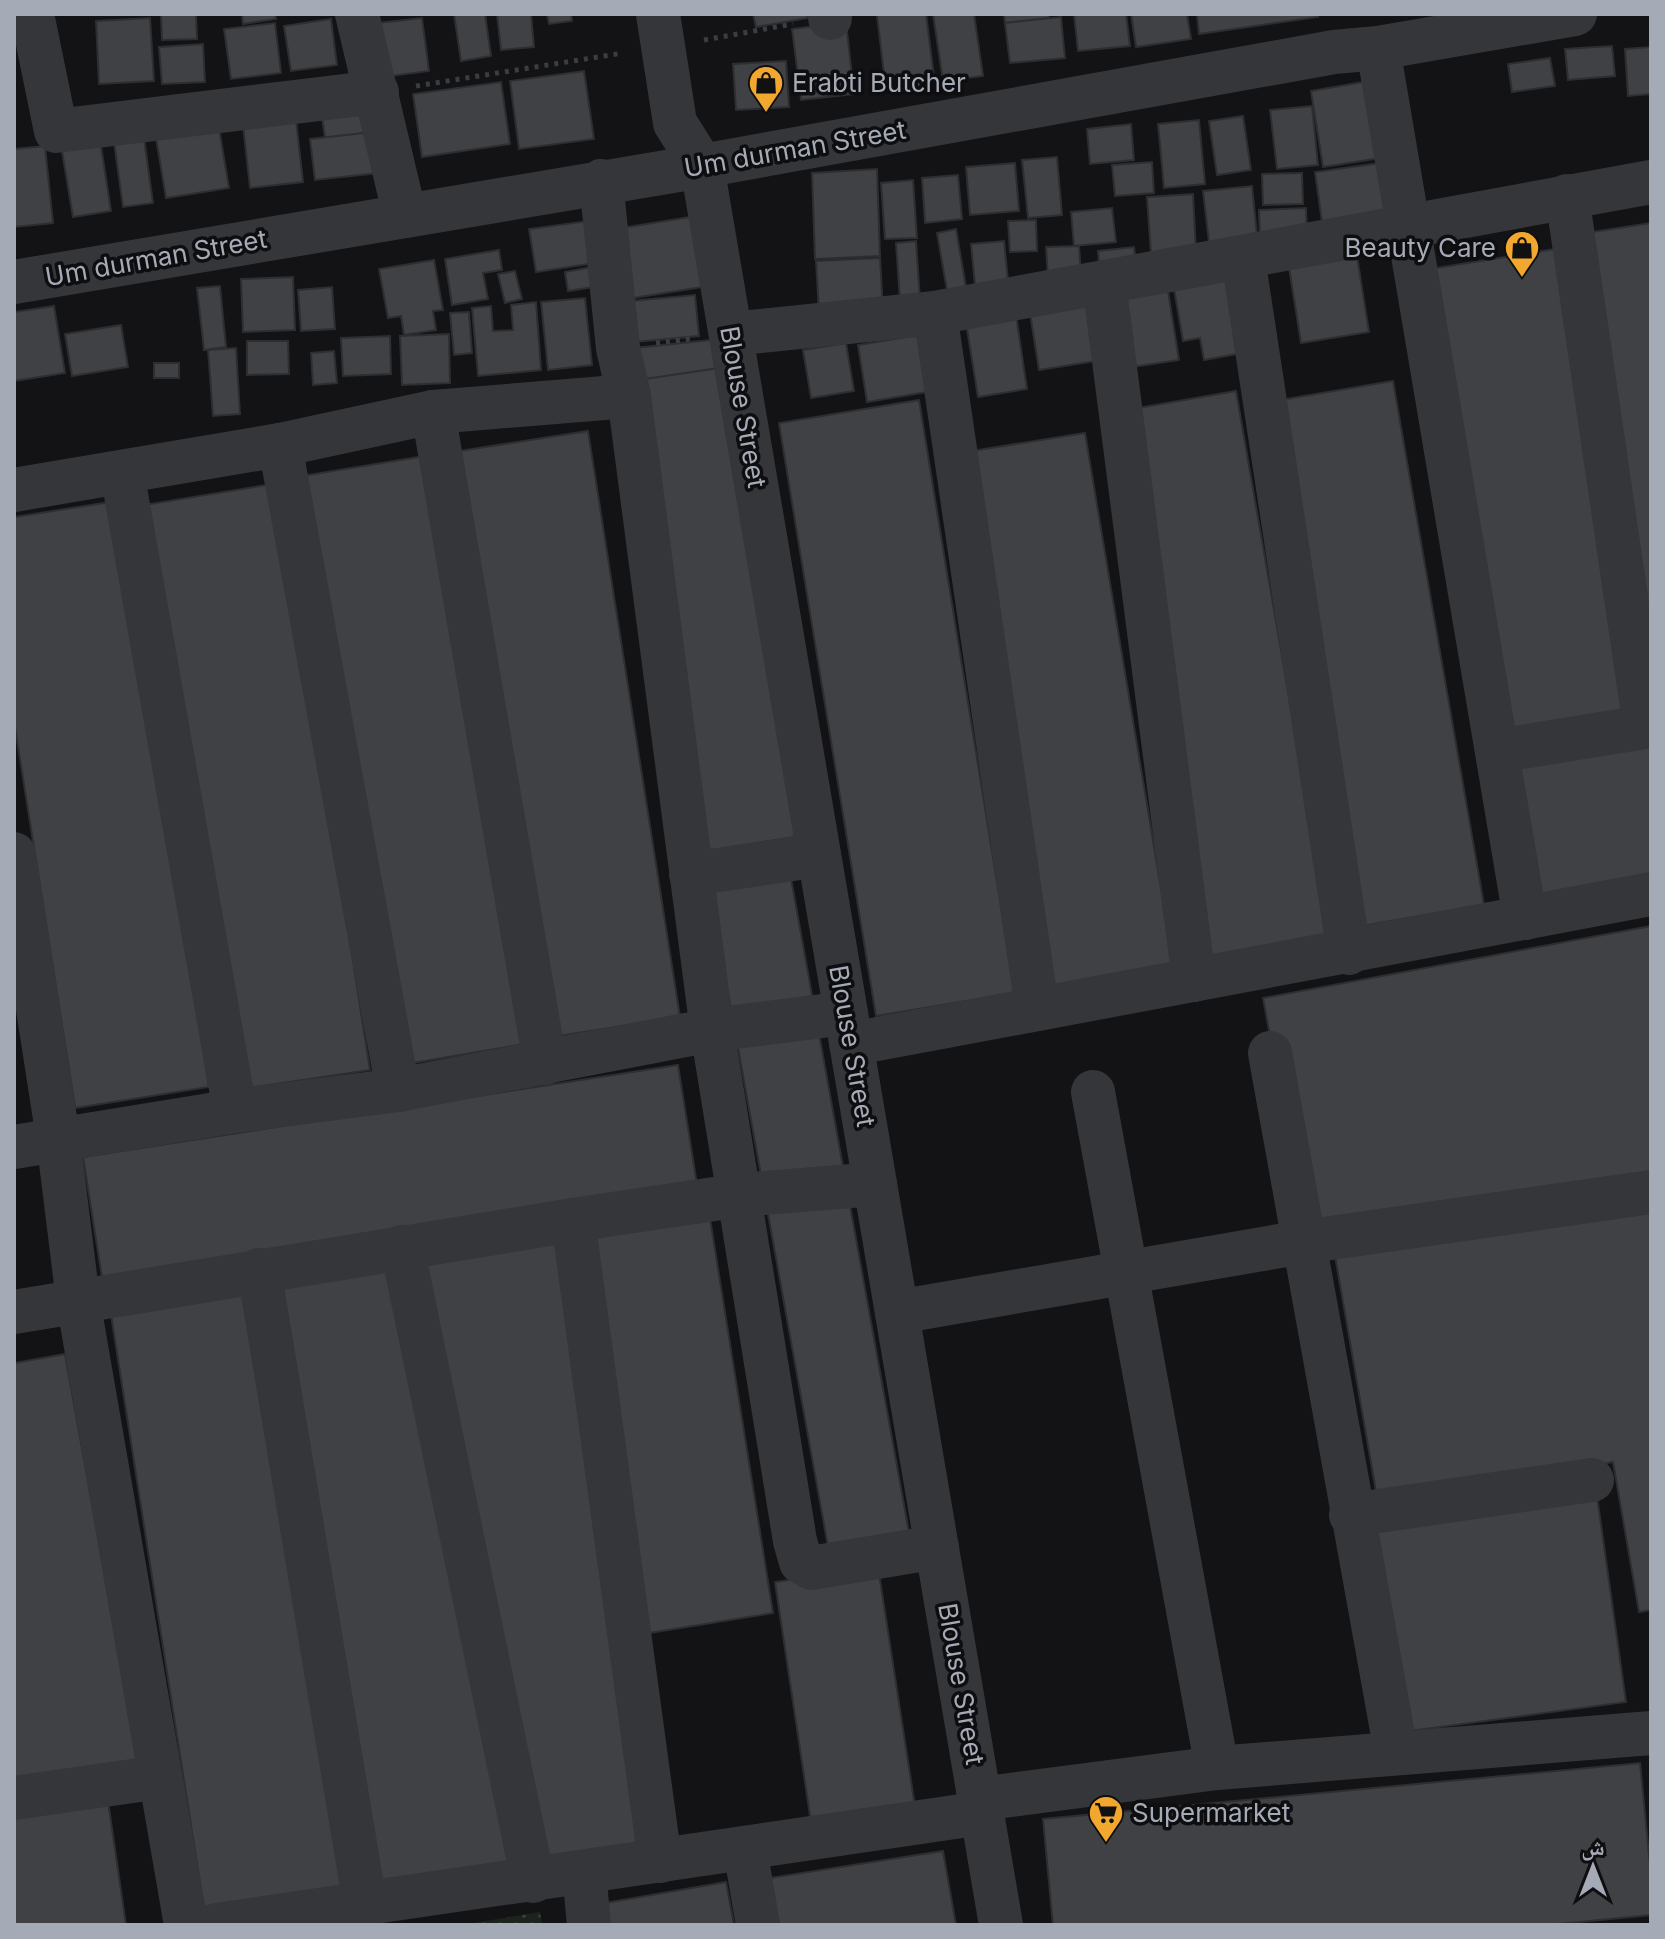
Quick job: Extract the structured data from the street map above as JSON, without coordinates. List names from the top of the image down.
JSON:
{
  "streets": {
    "street": ["Um durman Street", "Blouse Street"]
  },
  "crossings": [
    ["Um durman Street", "Blouse Street"]
  ],
  "places": {
    "shop": ["Erabti Butcher", "Beauty Care"],
    "supermarket": ["Supermarket"]
  },
  "north": "top"
}
